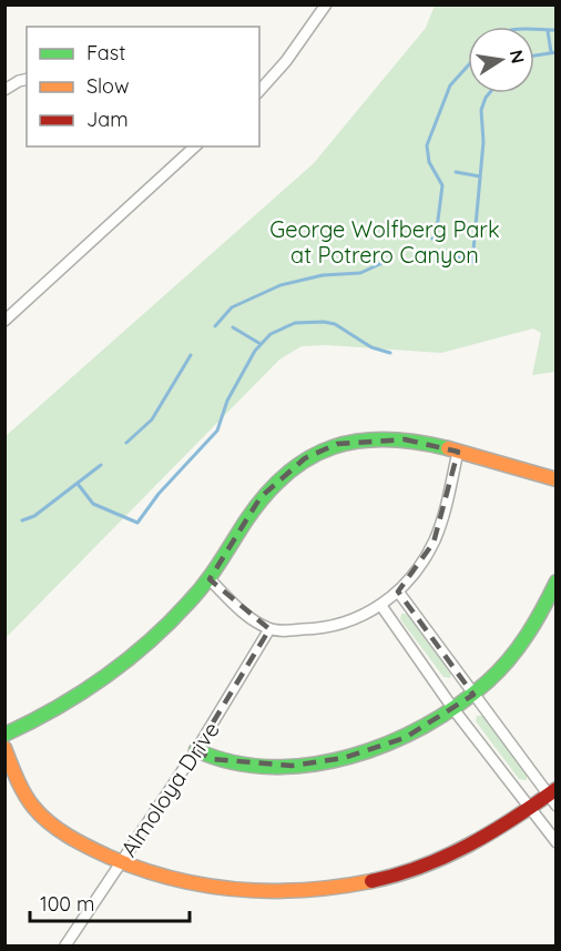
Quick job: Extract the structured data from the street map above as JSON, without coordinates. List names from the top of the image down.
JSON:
{
  "streets": {
    "street": ["Almoloya Drive"]
  },
  "parks": ["George Wolfberg Park at Potrero Canyon"],
  "legend": ["Fast", "Slow", "Jam"],
  "scale_bar": "100 m",
  "north": "right"
}
